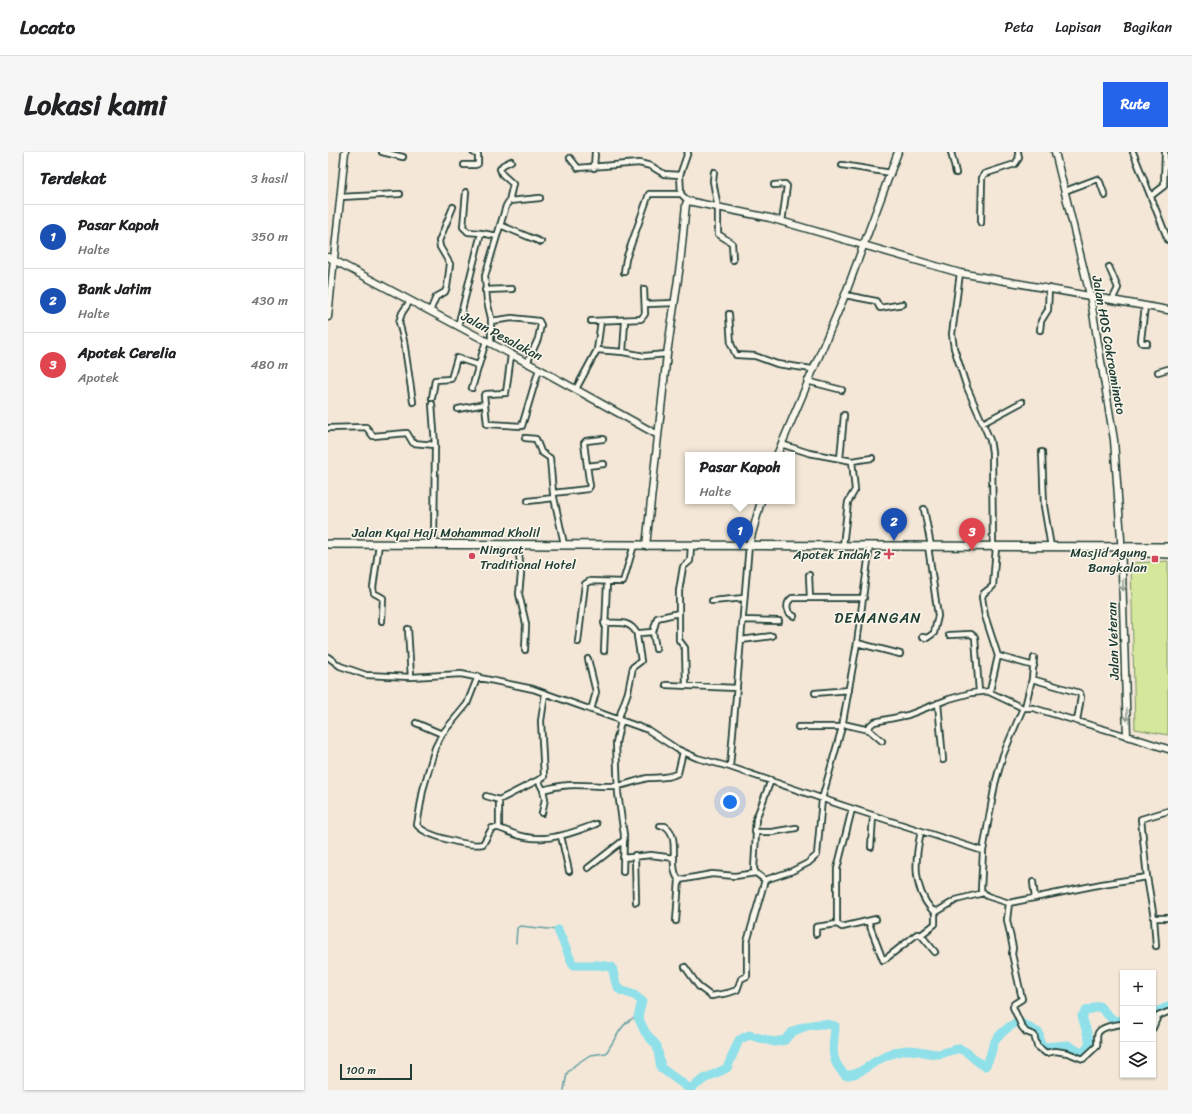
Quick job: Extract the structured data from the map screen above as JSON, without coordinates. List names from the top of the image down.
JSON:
{
  "streets": {
    "main road": ["Jalan Kyai Haji Mohammad Kholil"],
    "street": ["Jalan Pesalakan", "Jalan HOS Cokroaminoto", "Jalan Veteran"]
  },
  "crossings": [
    ["Jalan HOS Cokroaminoto", "Jalan Kyai Haji Mohammad Kholil"],
    ["Jalan HOS Cokroaminoto", "Jalan Veteran"],
    ["Jalan Kyai Haji Mohammad Kholil", "Jalan Veteran"]
  ],
  "one_way": ["Jalan Veteran"],
  "districts": ["DEMANGAN"],
  "places": {
    "health": ["Apotek Indah 2"],
    "other": ["Ningrat Traditional Hotel"],
    "transit": ["Masjid Agung Bangkalan"]
  },
  "scale_bar": "100 m",
  "page": {
    "header": "Locato",
    "nav": ["Peta", "Lapisan", "Bagikan"],
    "title": "Lokasi kami",
    "buttons": "Rute",
    "heading": ["Terdekat", "3 hasil"],
    "list": [
      {
        "mark": "1",
        "name": "Pasar Kapoh",
        "note": "Halte",
        "value": "350 m"
      },
      {
        "mark": "2",
        "name": "Bank Jatim",
        "note": "Halte",
        "value": "430 m"
      },
      {
        "mark": "3",
        "name": "Apotek Cerelia",
        "note": "Apotek",
        "value": "480 m"
      }
    ],
    "popup": ["Pasar Kapoh", "Halte"],
    "pins": ["2", "1", "3"],
    "map_buttons": ["+", "−"],
    "scale": "100 m"
  }
}
